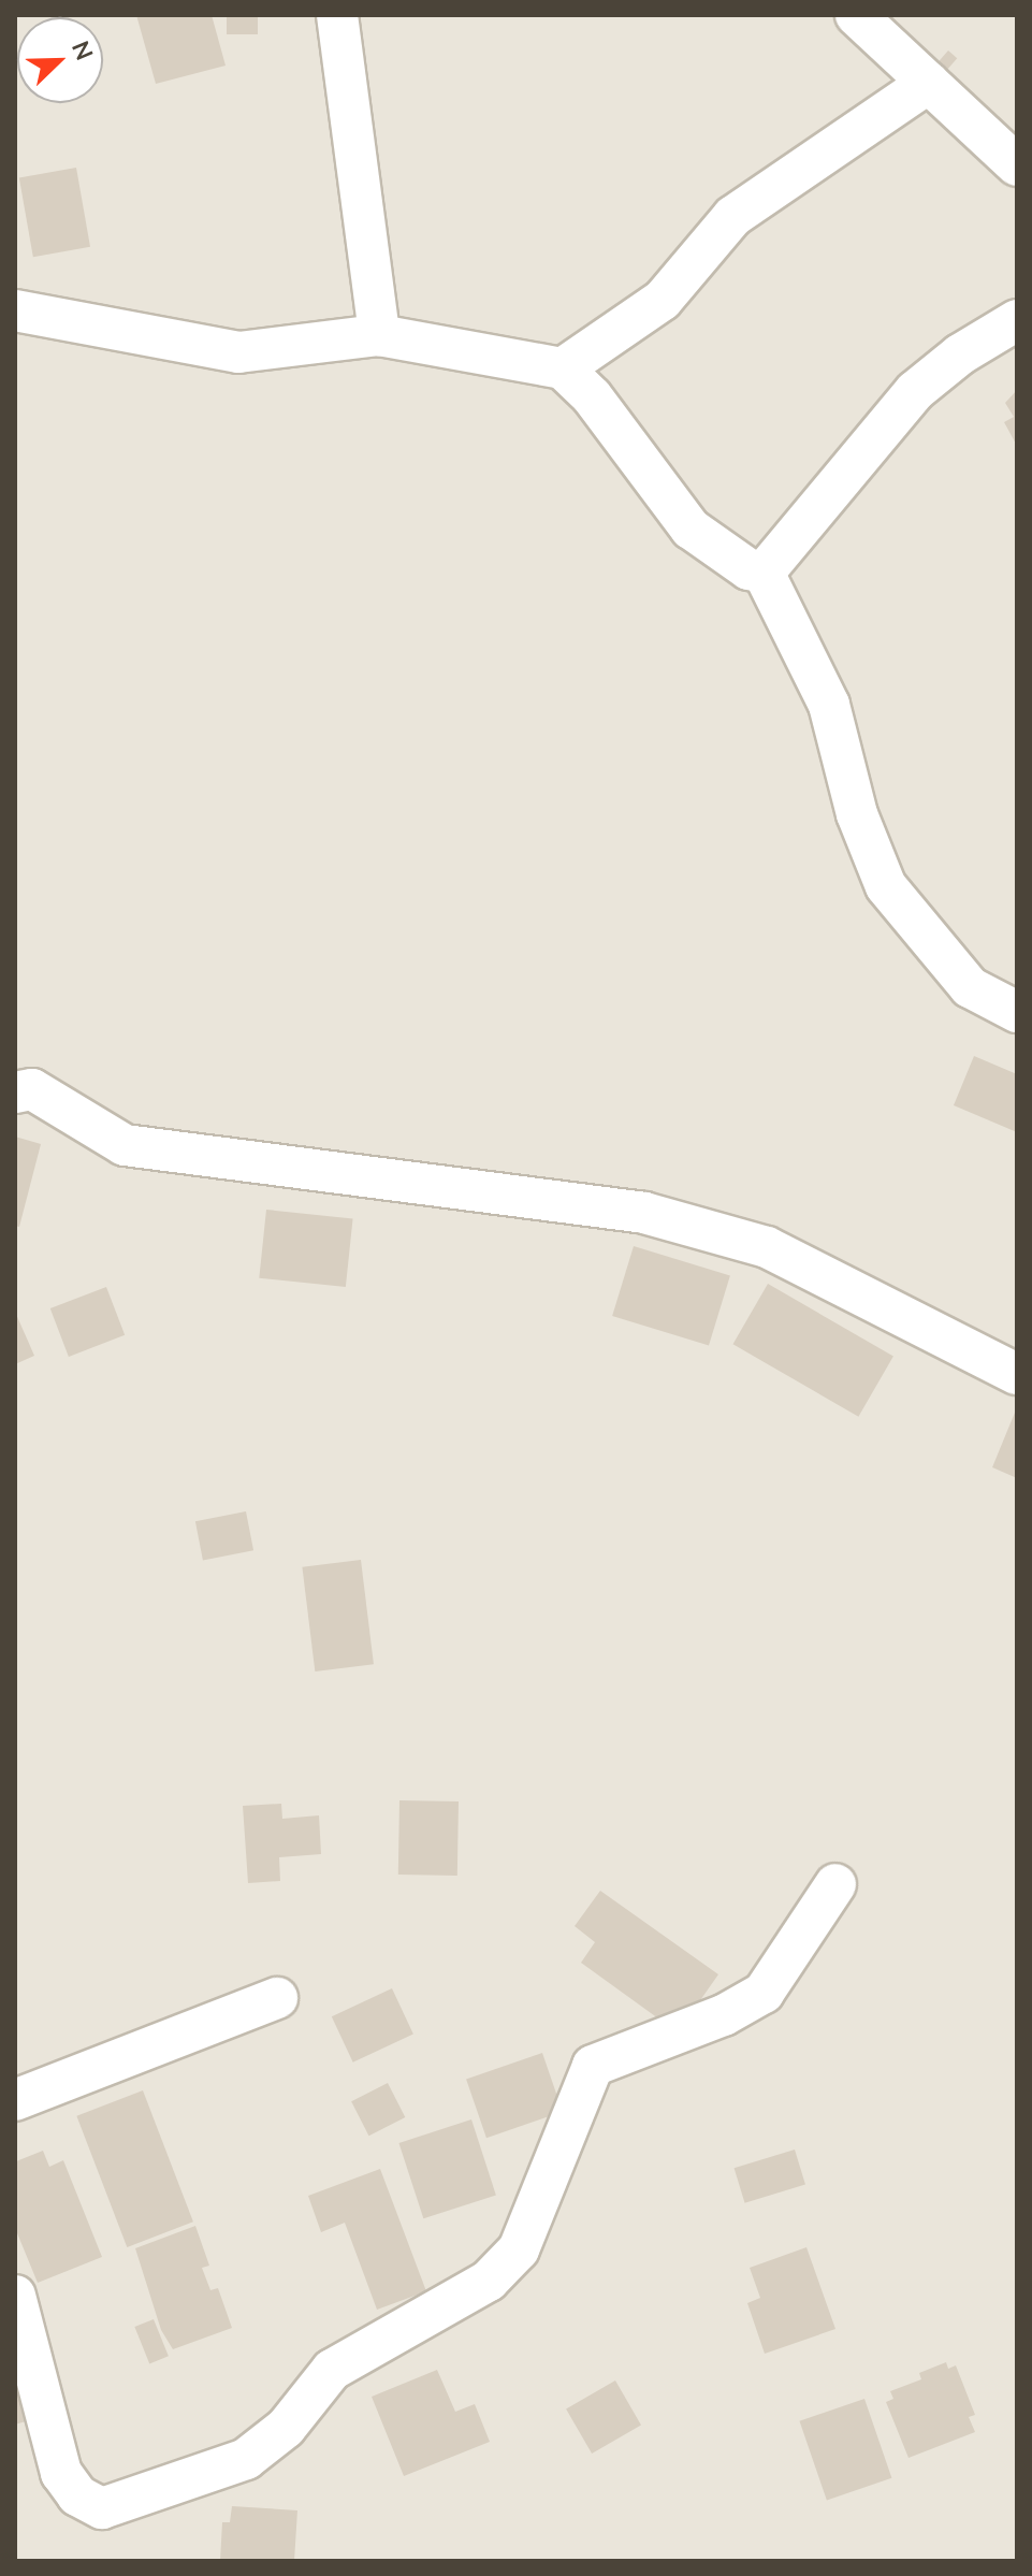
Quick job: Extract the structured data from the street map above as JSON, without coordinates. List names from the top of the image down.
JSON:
{
  "north": "top right"
}
